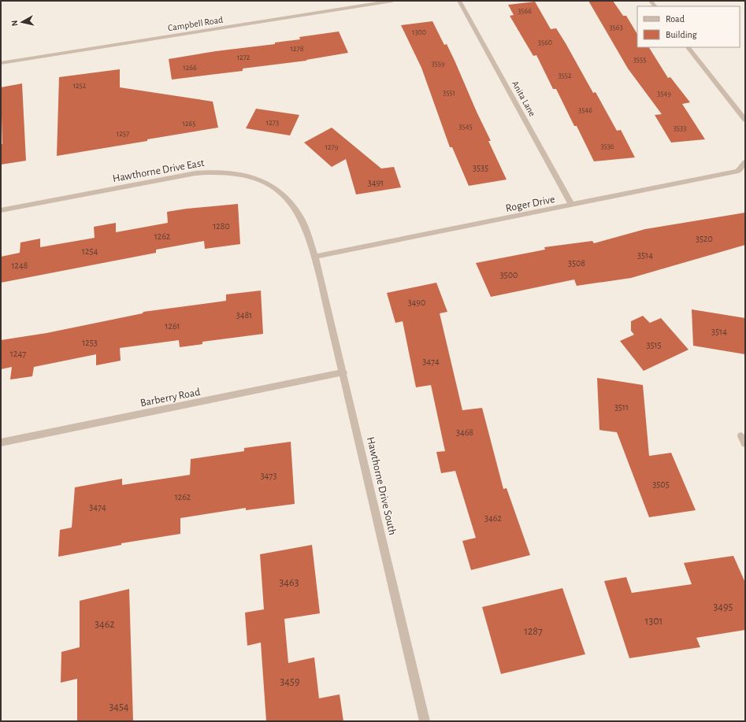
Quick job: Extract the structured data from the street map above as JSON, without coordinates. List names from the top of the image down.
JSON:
{
  "streets": {
    "street": [
      "Campbell Road",
      "Anita Lane",
      "Hawthorne Drive East",
      "Roger Drive",
      "Barberry Road",
      "Hawthorne Drive South"
    ]
  },
  "crossings": [
    ["Anita Lane", "Roger Drive"],
    ["Hawthorne Drive East", "Roger Drive"],
    ["Hawthorne Drive East", "Hawthorne Drive South"],
    ["Roger Drive", "Hawthorne Drive South"],
    ["Barberry Road", "Hawthorne Drive South"]
  ],
  "house_numbers": [
    "3566",
    "3563",
    "1300",
    "3560",
    "1278",
    "1272",
    "3555",
    "3559",
    "1266",
    "3552",
    "1252",
    "3551",
    "3549",
    "3546",
    "1273",
    "1265",
    "3545",
    "3533",
    "1257",
    "3536",
    "1279",
    "3535",
    "3491",
    "1280",
    "1262",
    "3520",
    "1254",
    "3514",
    "3508",
    "1248",
    "3500",
    "3490",
    "3481",
    "1261",
    "3514",
    "1253",
    "3515",
    "1247",
    "3474",
    "3511",
    "3468",
    "3473",
    "3505",
    "1262",
    "3474",
    "3462",
    "3463",
    "3495",
    "1301",
    "3462",
    "1287",
    "3459",
    "3454"
  ],
  "legend": ["Road", "Building"],
  "north": "left"
}
